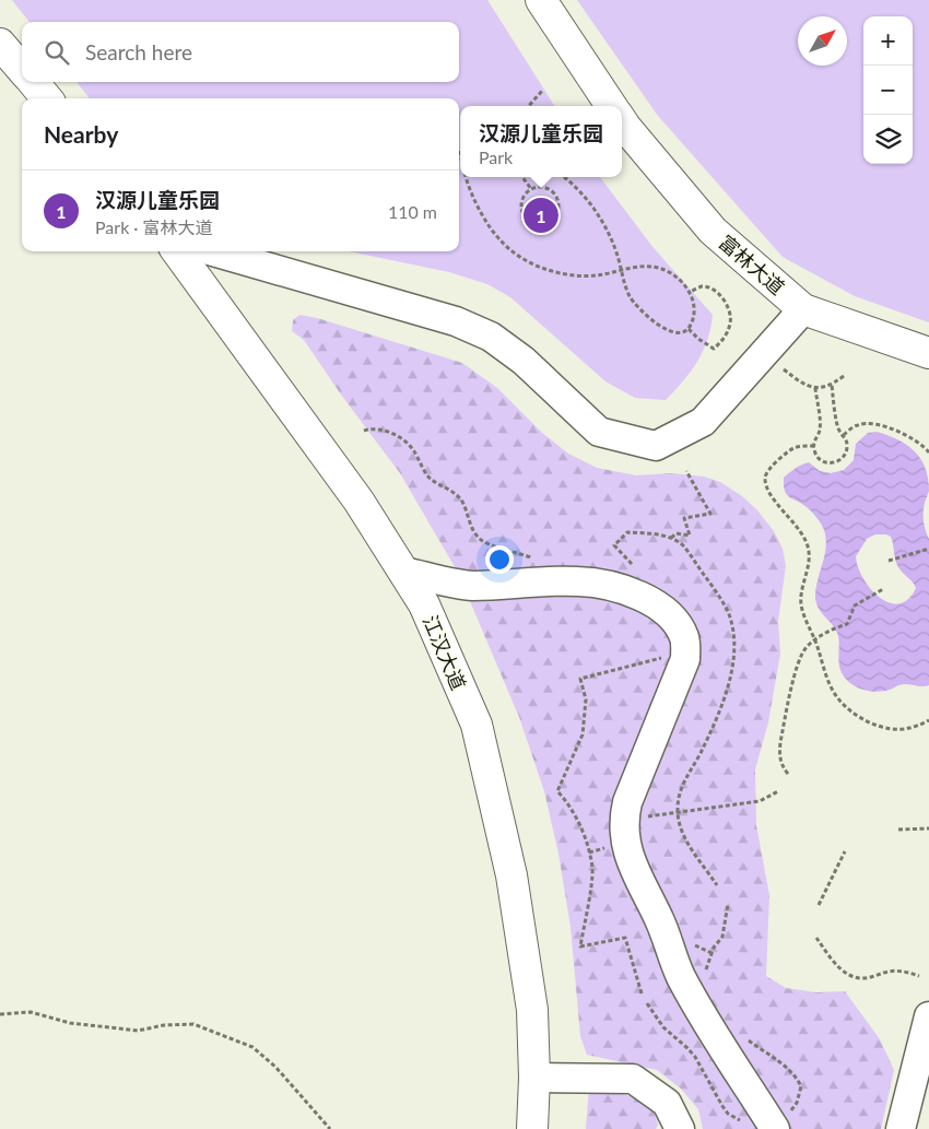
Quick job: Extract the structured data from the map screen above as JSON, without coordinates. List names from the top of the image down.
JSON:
{
  "streets": {
    "main road": ["富林大道", "江汉大道"]
  },
  "north": "top right",
  "page": {
    "map_buttons": ["+", "−"],
    "search": "Search here",
    "heading": "Nearby",
    "popup": ["汉源儿童乐园", "Park"],
    "list": [
      {
        "mark": "1",
        "name": "汉源儿童乐园",
        "note": "Park · 富林大道",
        "value": "110 m"
      }
    ],
    "pins": "1"
  }
}
